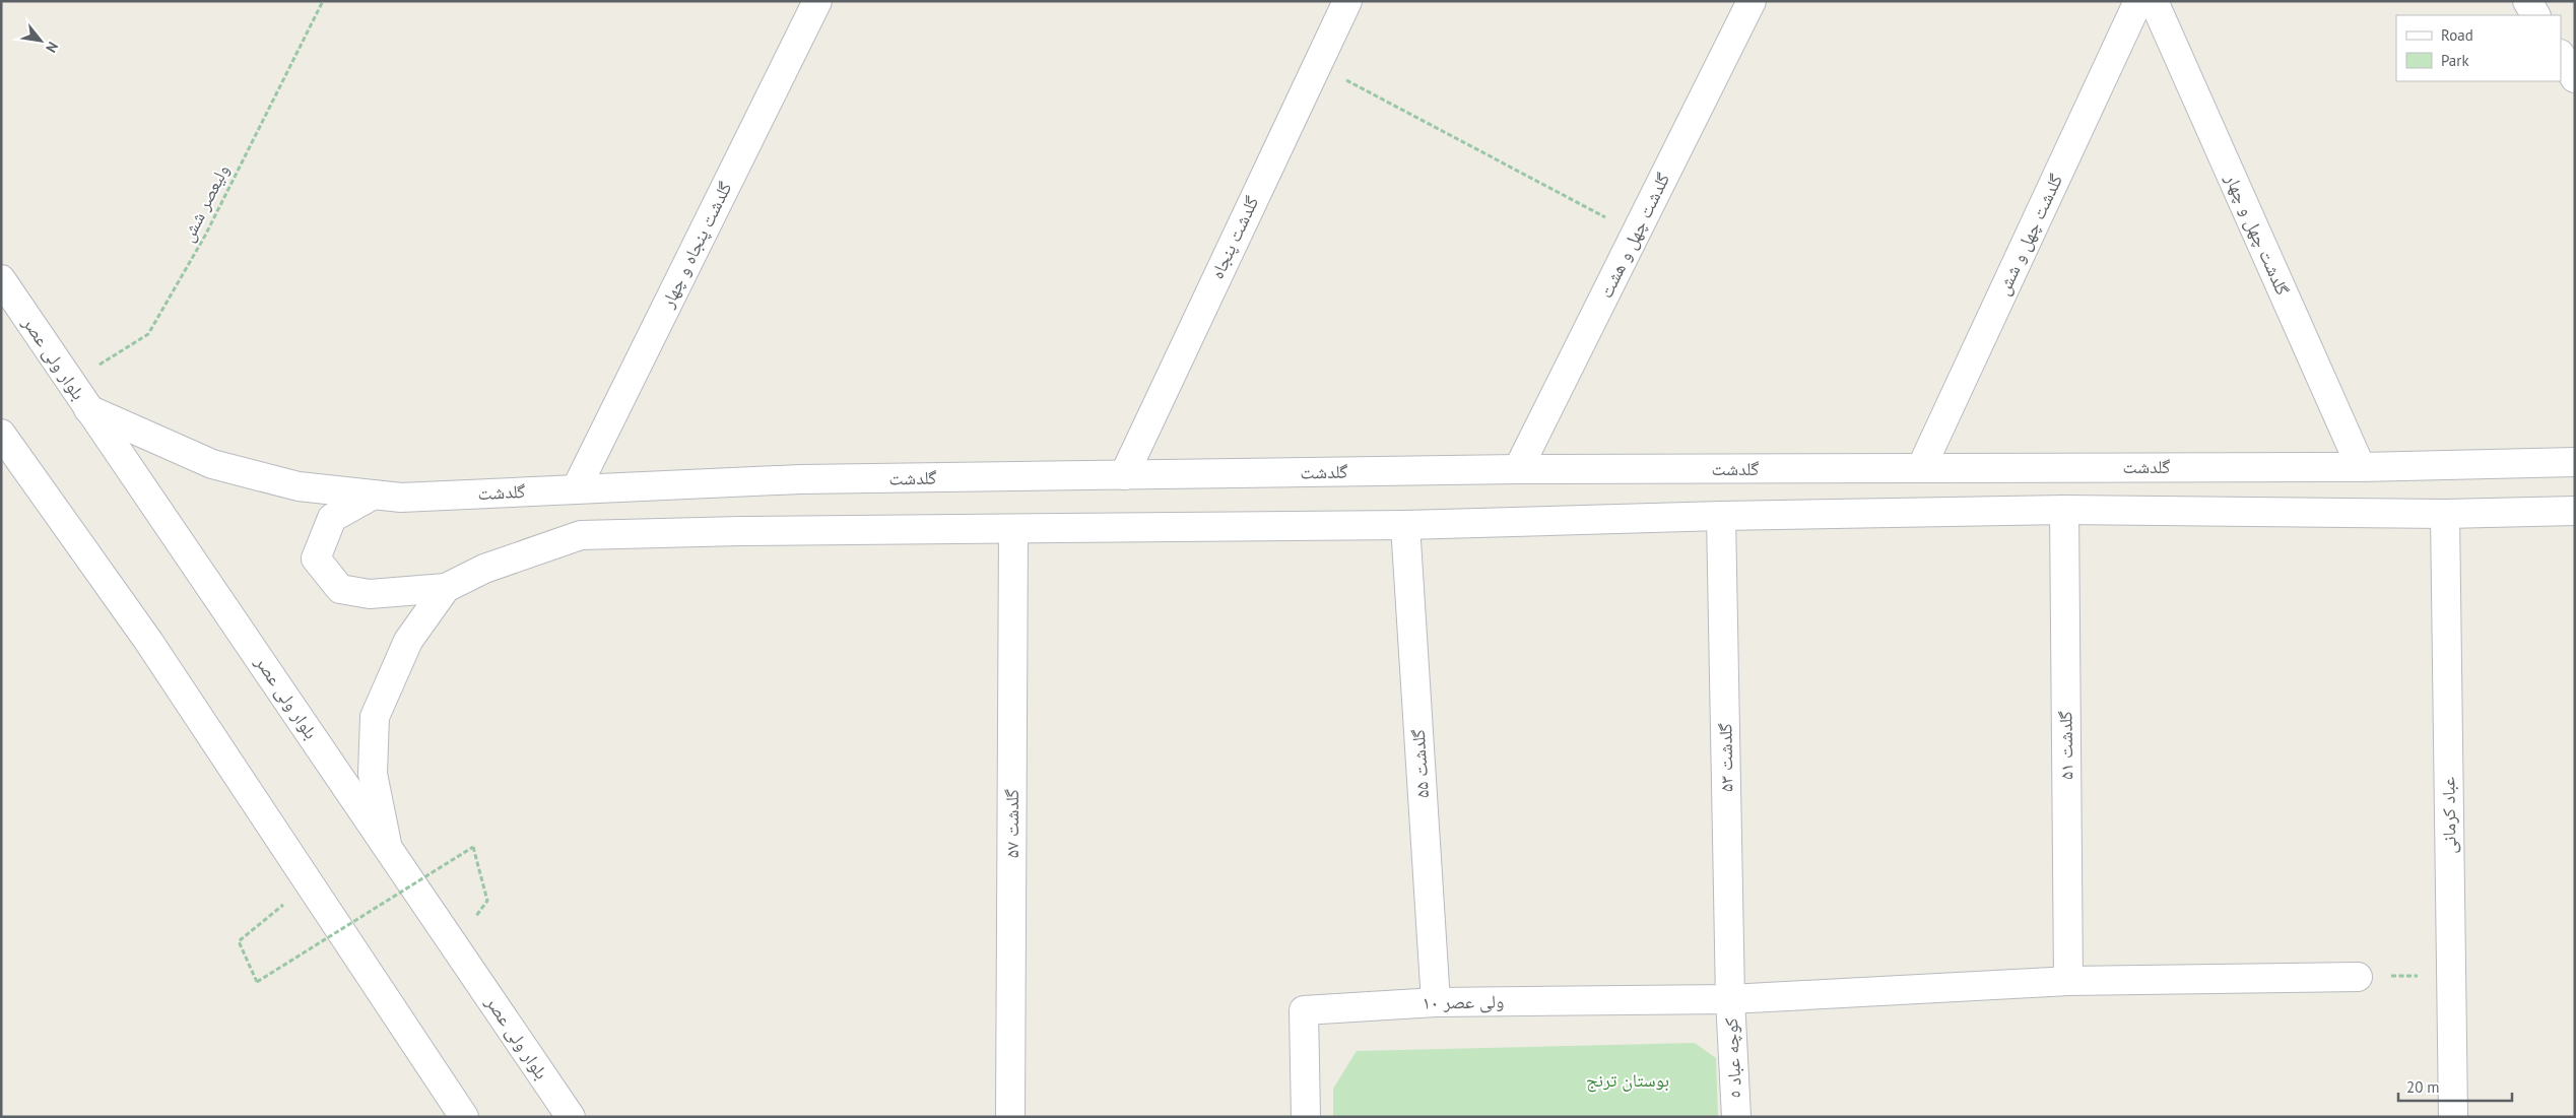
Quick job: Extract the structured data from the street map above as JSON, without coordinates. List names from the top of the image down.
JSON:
{
  "streets": {
    "street": [
      "گلدشت چهل و شش",
      "گلدشت چهل و چهار",
      "گلدشت چهل و هشت",
      "گلدشت پنجاه",
      "گلدشت پنجاه و چهار",
      "بلوار ولی عصر",
      "گلدشت",
      "گلدشت ۵۱",
      "گلدشت ۵۳",
      "گلدشت ۵۵",
      "عباد کرمانی",
      "گلدشت ۵۷",
      "ولی عصر ۱۰",
      "كوچه عباد ٥"
    ],
    "path": ["ولیعصر شش"]
  },
  "crossings": [
    ["ولیعصر شش", "بلوار ولی عصر"],
    ["گلدشت چهل و شش", "گلدشت"],
    ["گلدشت چهل و چهار", "گلدشت"],
    ["گلدشت چهل و هشت", "گلدشت"],
    ["گلدشت پنجاه", "گلدشت"],
    ["گلدشت پنجاه و چهار", "گلدشت"],
    ["بلوار ولی عصر", "گلدشت"],
    ["گلدشت ۵۱", "ولی عصر ۱۰"],
    ["گلدشت ۵۳", "ولی عصر ۱۰"],
    ["گلدشت ۵۳", "كوچه عباد ٥"],
    ["گلدشت ۵۵", "ولی عصر ۱۰"],
    ["ولی عصر ۱۰", "كوچه عباد ٥"]
  ],
  "parks": ["بوستان ترنج"],
  "legend": ["Road", "Park"],
  "scale_bar": "20 m",
  "north": "bottom right"
}
